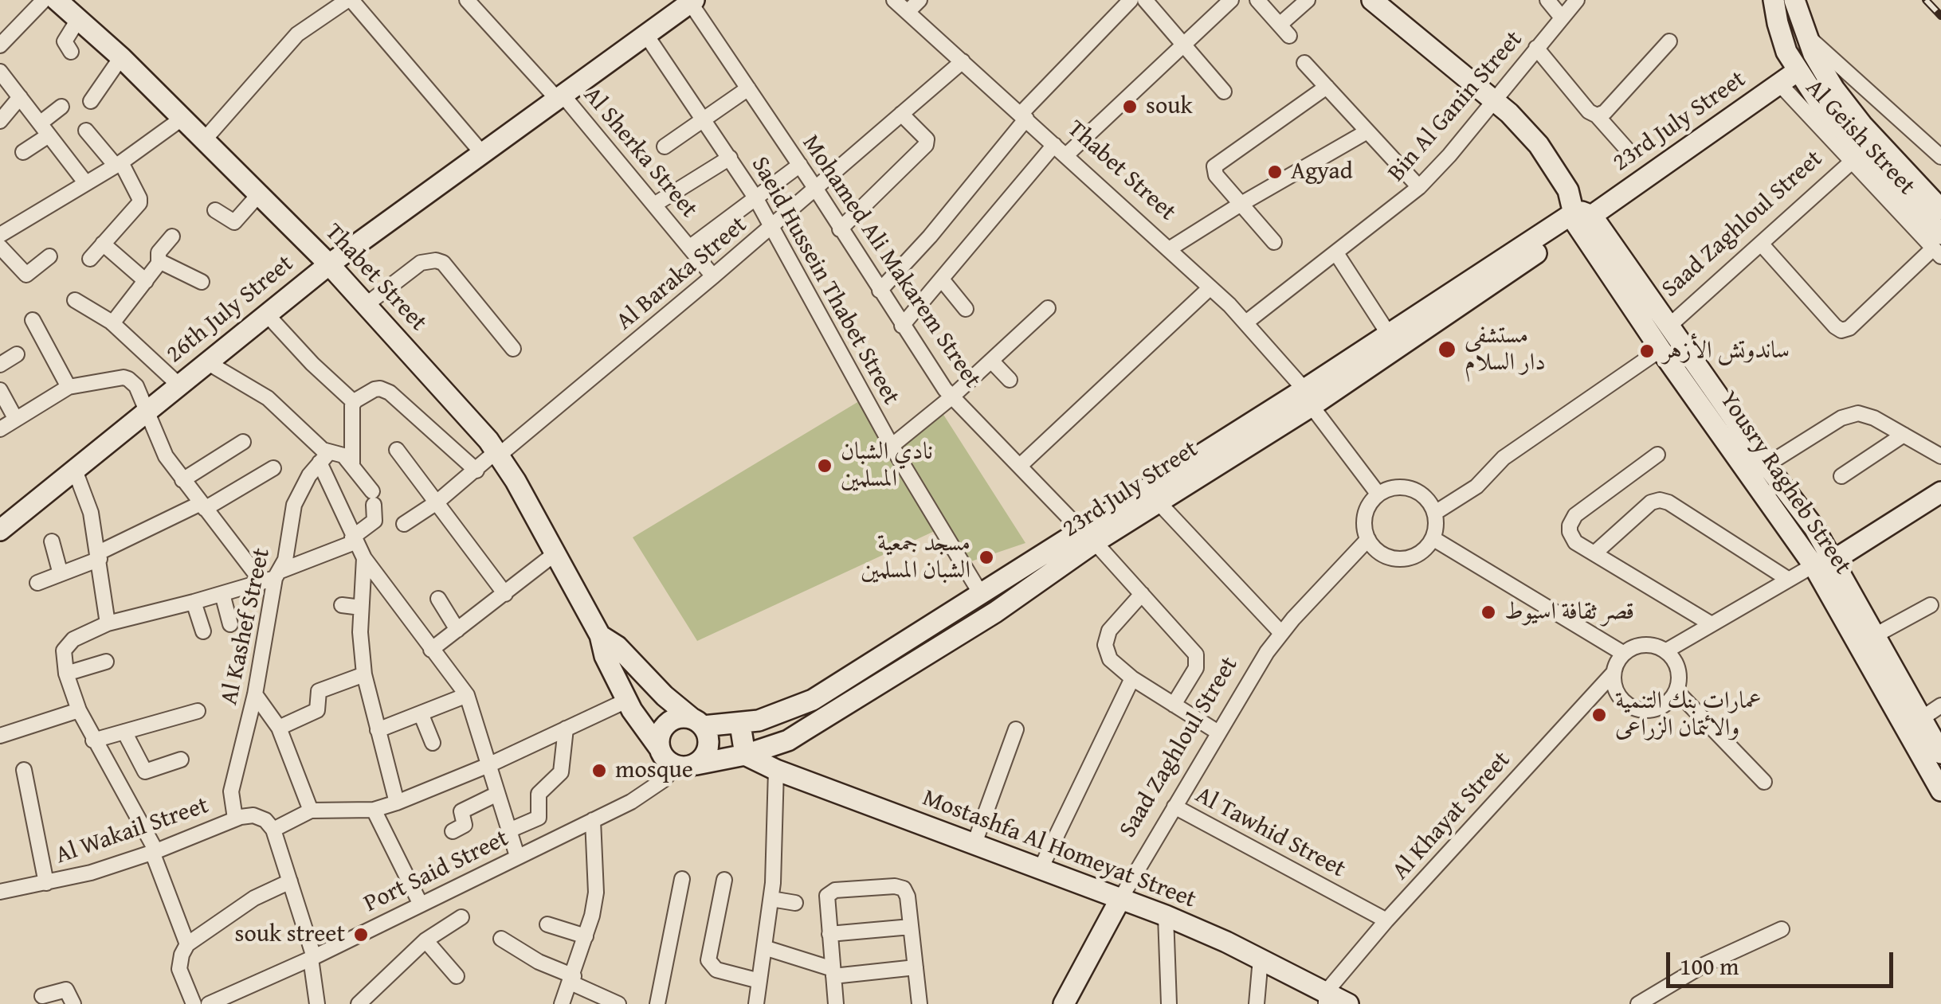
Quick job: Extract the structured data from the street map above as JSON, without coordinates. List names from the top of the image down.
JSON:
{
  "streets": {
    "main road": [
      "23rd July Street",
      "Thabet Street",
      "Saad Zaghloul Street",
      "26th July Street",
      "Yousry Ragheb Street",
      "Mostashfa Al Homeyat Street"
    ],
    "street": [
      "Bin Al Ganin Street",
      "Al Geish Street",
      "Al Sherka Street",
      "Mohamed Ali Makarem Street",
      "Al Baraka Street",
      "Saeid Hussein Thabet Street",
      "Al Kashef Street",
      "Al Khayat Street",
      "Al Wakail Street",
      "Al Tawhid Street",
      "Port Said Street"
    ]
  },
  "crossings": [
    ["Bin Al Ganin Street", "Thabet Street"],
    ["Bin Al Ganin Street", "Yousry Ragheb Street"],
    ["23rd July Street", "Al Geish Street"],
    ["23rd July Street", "Thabet Street"],
    ["23rd July Street", "Mohamed Ali Makarem Street"],
    ["23rd July Street", "Saeid Hussein Thabet Street"],
    ["23rd July Street", "Yousry Ragheb Street"],
    ["23rd July Street", "Mostashfa Al Homeyat Street"],
    ["23rd July Street", "Port Said Street"],
    ["Al Geish Street", "Saad Zaghloul Street"],
    ["Al Sherka Street", "Al Baraka Street"],
    ["Al Sherka Street", "26th July Street"],
    ["Thabet Street", "Saad Zaghloul Street"],
    ["Thabet Street", "Al Baraka Street"],
    ["Thabet Street", "26th July Street"],
    ["Thabet Street", "Port Said Street"],
    ["Saad Zaghloul Street", "Yousry Ragheb Street"],
    ["Saad Zaghloul Street", "Al Tawhid Street"],
    ["Saad Zaghloul Street", "Mostashfa Al Homeyat Street"],
    ["Mohamed Ali Makarem Street", "Al Baraka Street"],
    ["Mohamed Ali Makarem Street", "26th July Street"],
    ["Al Baraka Street", "Saeid Hussein Thabet Street"],
    ["Saeid Hussein Thabet Street", "26th July Street"],
    ["Al Kashef Street", "Al Wakail Street"],
    ["Al Khayat Street", "Al Tawhid Street"],
    ["Al Khayat Street", "Mostashfa Al Homeyat Street"]
  ],
  "places": [
    "souk",
    "Agyad",
    "مستشفى دار السلام",
    "ساندوتش الأزهر",
    "نادي الشبان المسلمين",
    "مسجد جمعية الشبان المسلمين",
    "قصر ثقافة اسيوط",
    "عمارات بنك التنمية والائتمان الزراعى",
    "mosque",
    "souk street"
  ],
  "scale_bar": "100 m"
}
